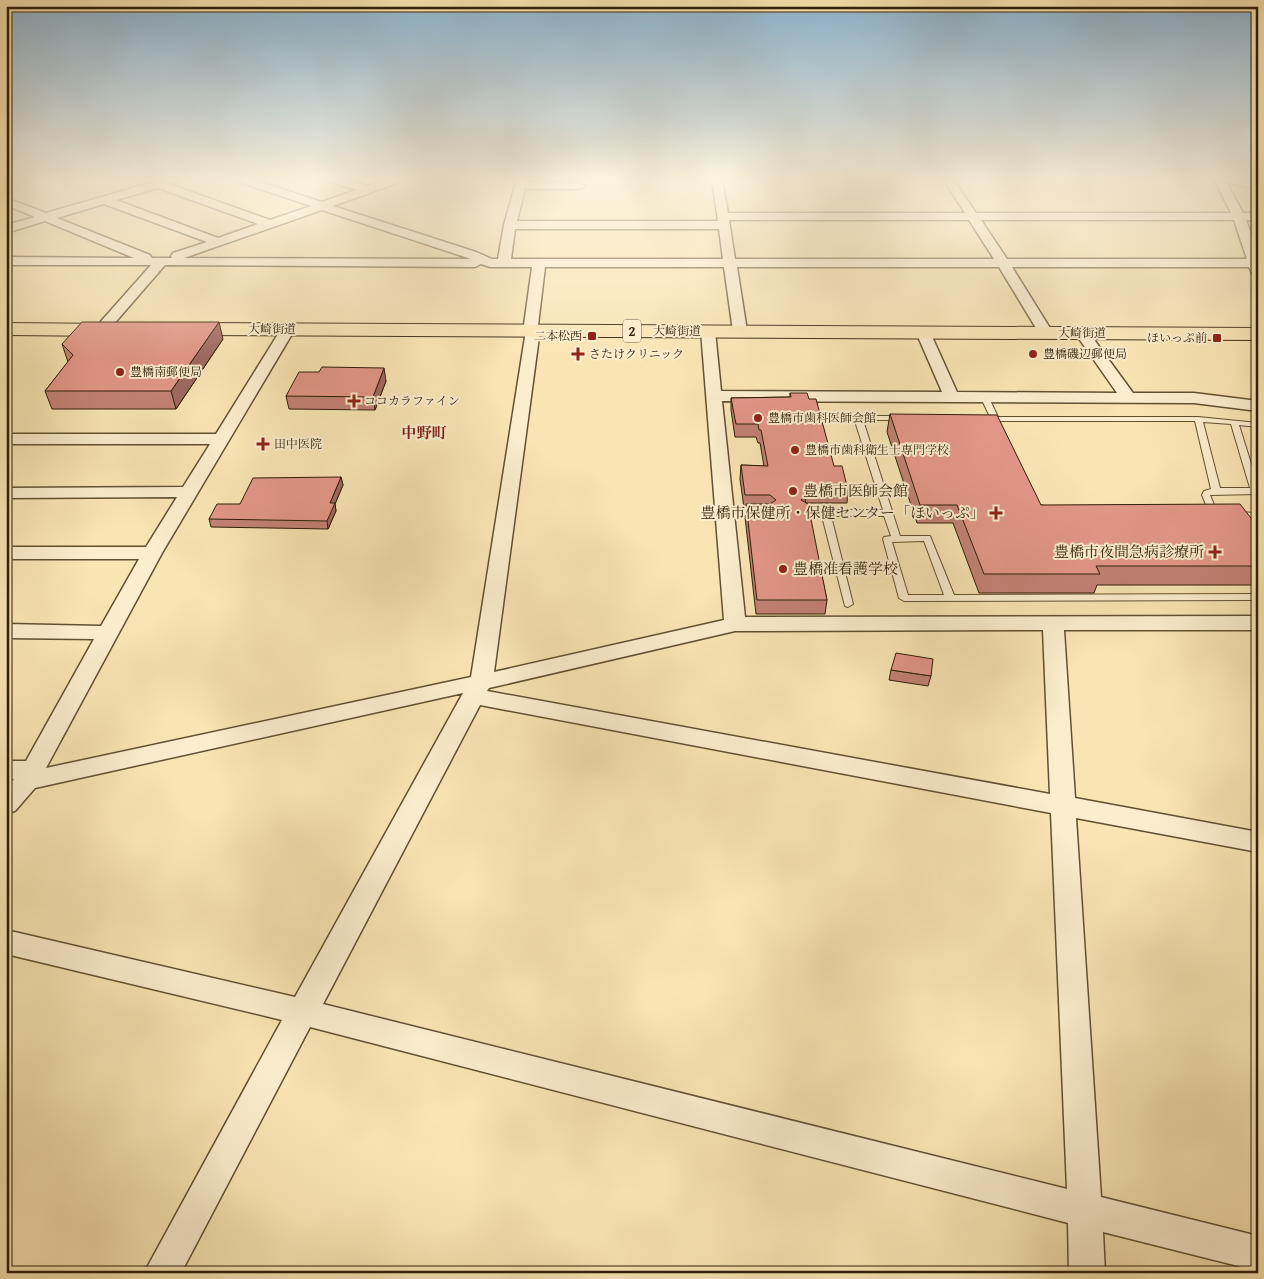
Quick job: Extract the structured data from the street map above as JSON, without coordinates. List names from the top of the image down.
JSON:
{
  "streets": {
    "main road": ["大崎街道", "2"]
  },
  "districts": ["中野町"],
  "places": {
    "transit": ["二本松西", "ほいっぷ前"],
    "health": [
      "さたけクリニック",
      "ココカラファイン",
      "田中医院",
      "豊橋市保健所・保健センター「ほいっぷ」",
      "豊橋市夜間急病診療所"
    ],
    "other": [
      "豊橋磯辺郵便局",
      "豊橋南郵便局",
      "豊橋市歯科医師会館",
      "豊橋市歯科衛生士専門学校",
      "豊橋市医師会館",
      "豊橋准看護学校"
    ]
  }
}
